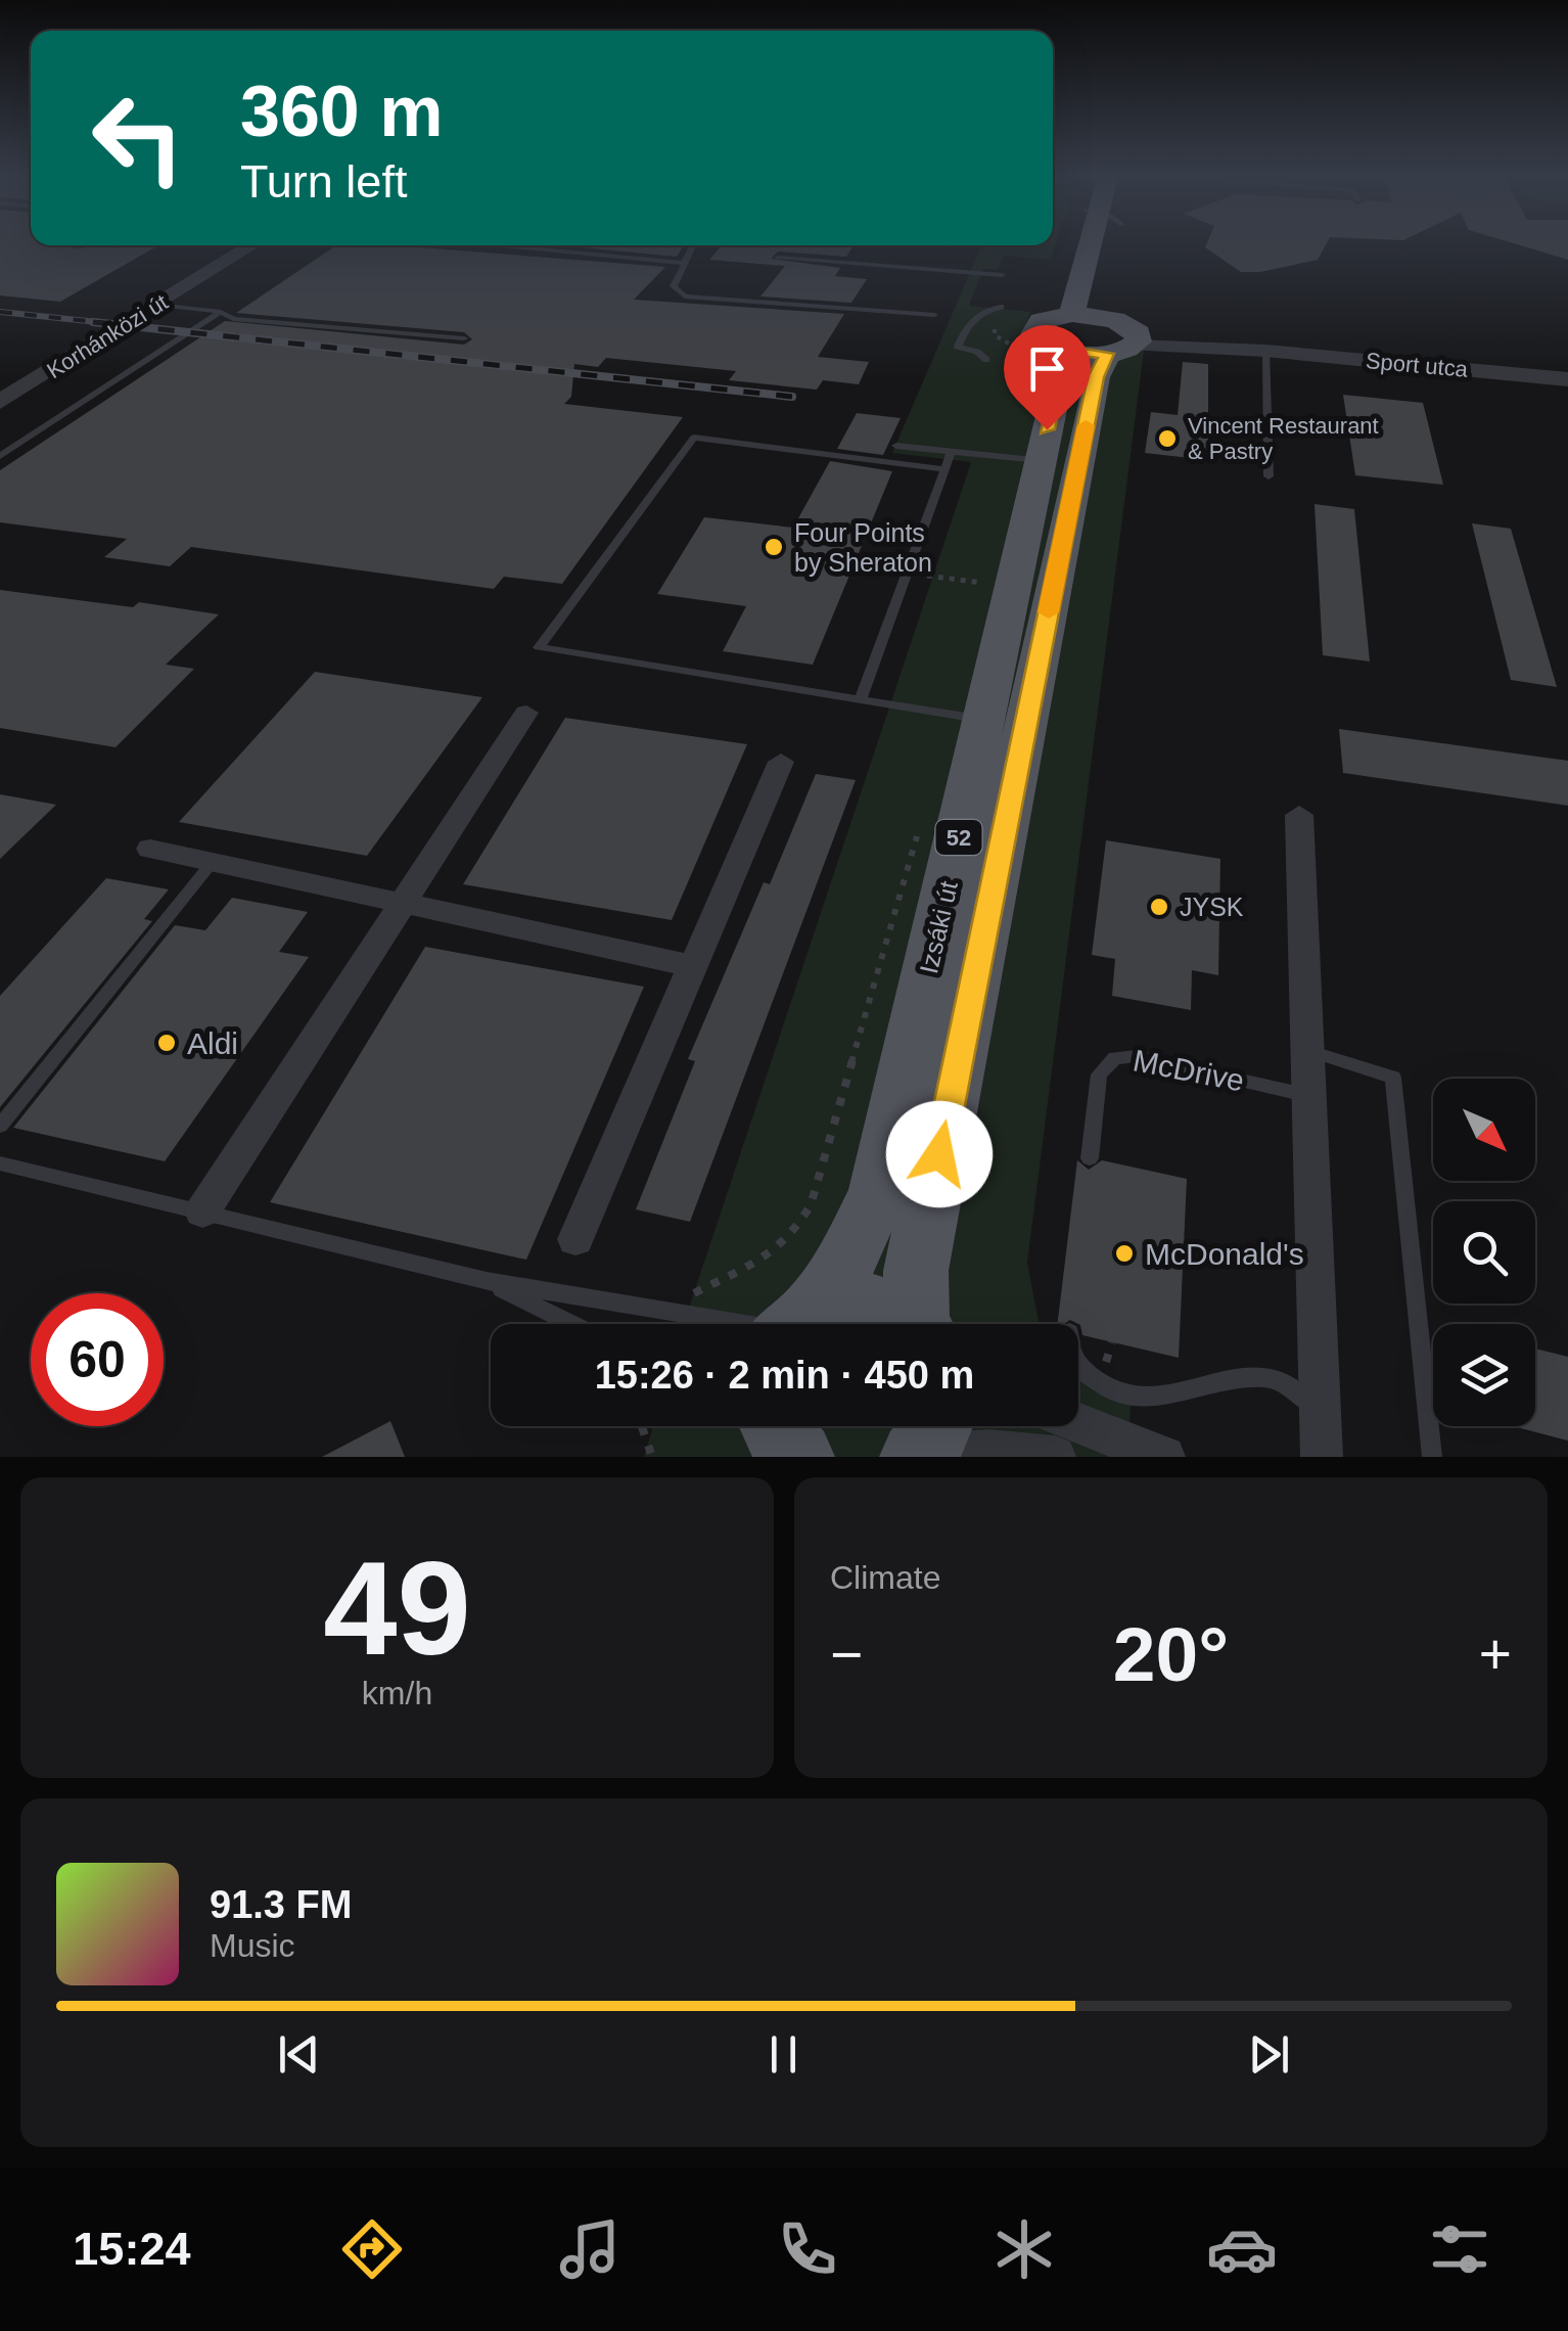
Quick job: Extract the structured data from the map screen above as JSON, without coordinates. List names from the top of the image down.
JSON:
{
  "streets": {
    "main road": ["52", "Izsáki út"],
    "street": ["Korhánközi út", "Sport utca"],
    "lane": ["McDrive"]
  },
  "crossings": [
    ["Sport utca", "Izsáki út"]
  ],
  "places": [
    "Vincent Restaurant & Pastry",
    "Four Points by Sheraton",
    "JYSK",
    "Aldi",
    "McDonald's"
  ],
  "north": "bottom right",
  "page": {
    "turn": ["360 m", "Turn left"],
    "limit": "60",
    "trip": "15:26 · 2 min · 450 m",
    "tile": [
      ["49", "km/h"],
      "Climate"
    ],
    "heat": ["−", "20°", "+"],
    "song": ["91.3 FM", "Music"],
    "tabs": "15:24"
  }
}
